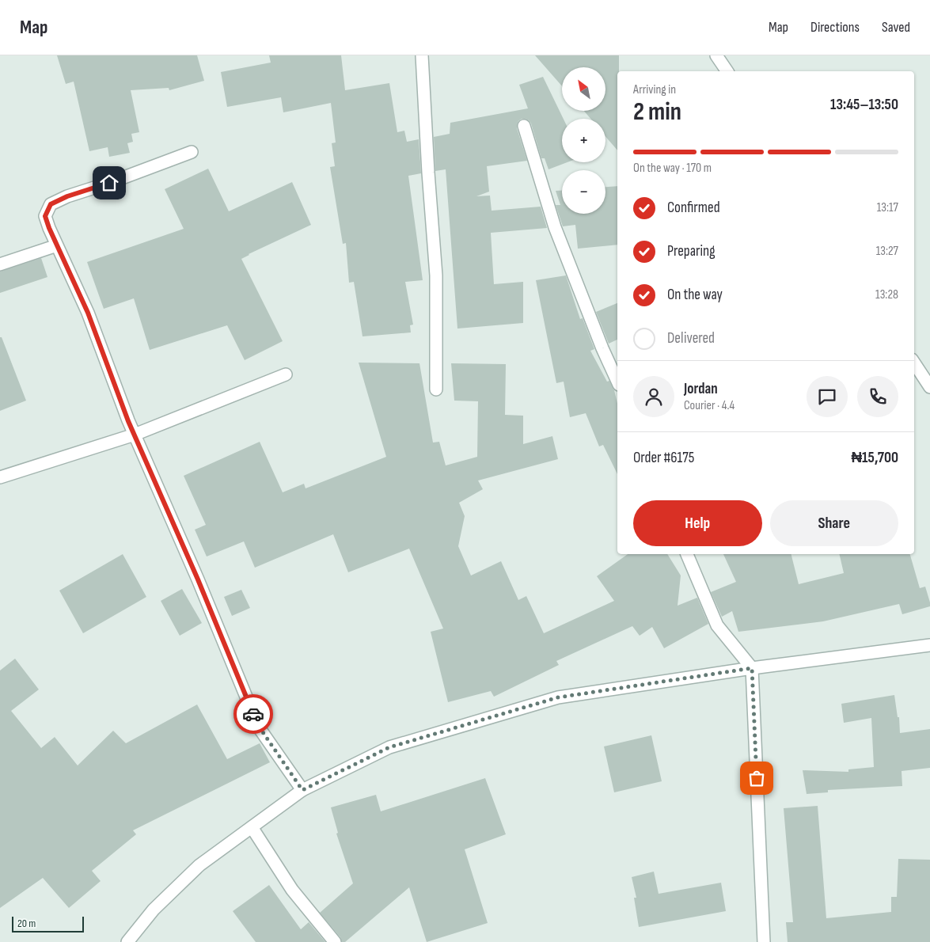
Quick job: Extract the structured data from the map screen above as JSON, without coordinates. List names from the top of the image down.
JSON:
{
  "scale_bar": "20 m",
  "north": "top left",
  "page": {
    "header": "Map",
    "nav": ["Map", "Directions", "Saved"],
    "map_buttons": ["+", "−"],
    "heading": ["2 min", "Arriving in", "13:45–13:50"],
    "panel": [
      "Jordan",
      "Courier · 4.4",
      "Order #6175",
      "₦15,700"
    ],
    "bar": "On the way · 170 m",
    "list": [
      ["Confirmed", "13:17"],
      ["Preparing", "13:27"],
      ["On the way", "13:28"],
      "Delivered"
    ],
    "buttons": ["Help", "Share"],
    "scale": "20 m"
  }
}
